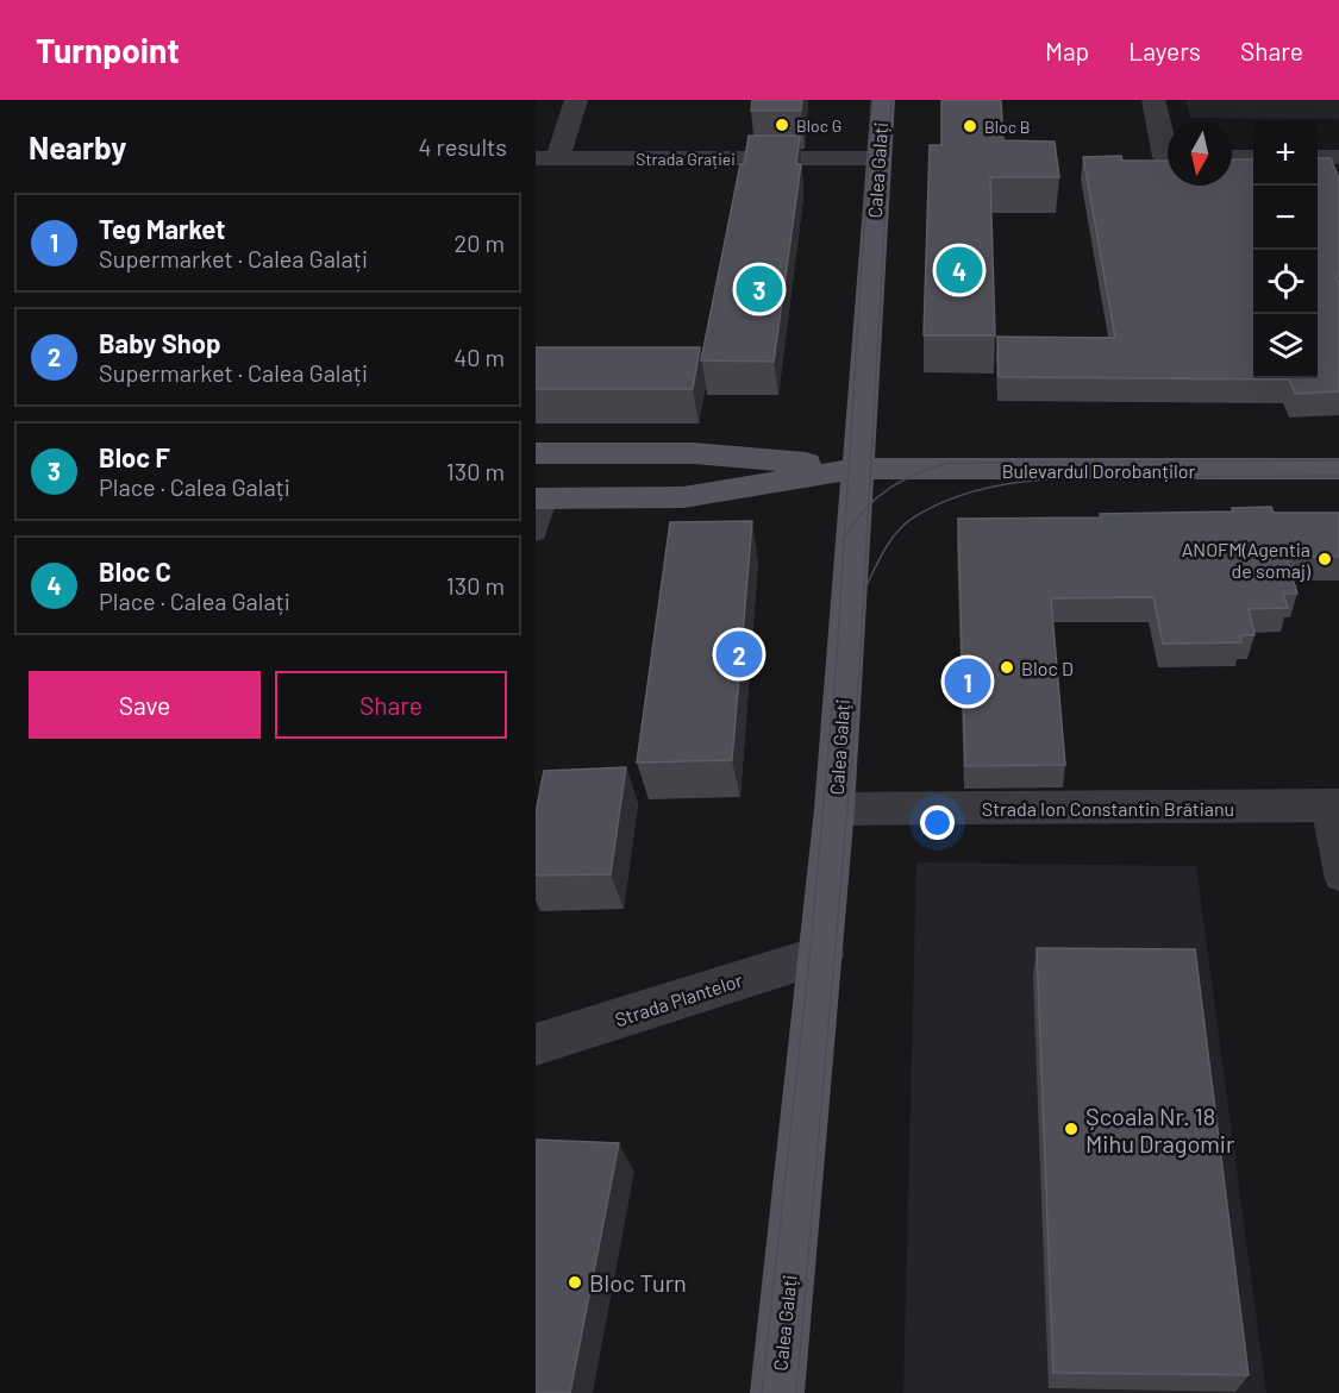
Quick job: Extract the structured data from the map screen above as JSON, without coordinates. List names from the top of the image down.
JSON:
{
  "streets": {
    "main road": ["Calea Galați", "Bulevardul Dorobanților"],
    "street": ["Strada Grației", "Strada Ion Constantin Brătianu", "Strada Plantelor"]
  },
  "crossings": [
    ["Strada Grației", "Calea Galați"],
    ["Calea Galați", "Bulevardul Dorobanților"],
    ["Calea Galați", "Strada Ion Constantin Brătianu"],
    ["Calea Galați", "Strada Plantelor"]
  ],
  "places": [
    "Bloc G",
    "Bloc B",
    "ANOFM(Agentia de somaj)",
    "Bloc D",
    "Școala Nr. 18 Mihu Dragomir",
    "Bloc Turn"
  ],
  "north": "bottom",
  "page": {
    "header": "Turnpoint",
    "nav": ["Map", "Layers", "Share"],
    "heading": ["Nearby", "4 results"],
    "map_buttons": ["+", "−"],
    "list": [
      {
        "mark": "1",
        "name": "Teg Market",
        "note": "Supermarket · Calea Galați",
        "value": "20 m"
      },
      {
        "mark": "2",
        "name": "Baby Shop",
        "note": "Supermarket · Calea Galați",
        "value": "40 m"
      },
      {
        "mark": "3",
        "name": "Bloc F",
        "note": "Place · Calea Galați",
        "value": "130 m"
      },
      {
        "mark": "4",
        "name": "Bloc C",
        "note": "Place · Calea Galați",
        "value": "130 m"
      }
    ],
    "pins": [
      "4",
      "3",
      "2",
      "1"
    ],
    "buttons": ["Save", "Share"]
  }
}
